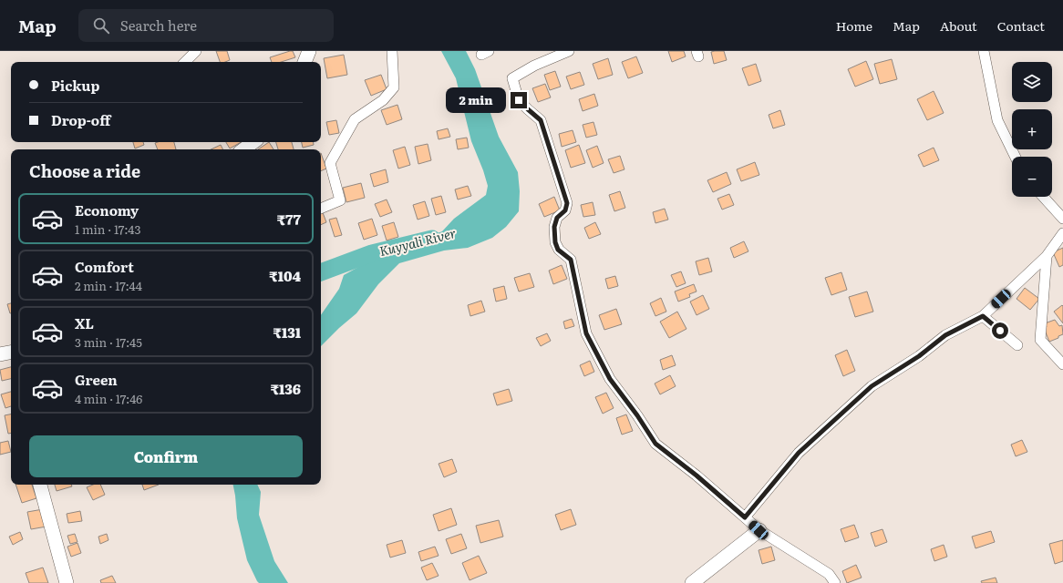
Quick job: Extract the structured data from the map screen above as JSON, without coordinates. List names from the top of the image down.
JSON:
{
  "water": ["Kuyyali River"],
  "page": {
    "header": "Map",
    "search": "Search here",
    "nav": [
      "Home",
      "Map",
      "About",
      "Contact"
    ],
    "map_buttons": ["+", "−"],
    "banner": ["Pickup", "Drop-off"],
    "bubble": "2 min",
    "heading": "Choose a ride",
    "list": [
      {
        "name": "Economy",
        "note": "1 min · 17:43",
        "value": "₹77"
      },
      {
        "name": "Comfort",
        "note": "2 min · 17:44",
        "value": "₹104"
      },
      {
        "name": "XL",
        "note": "3 min · 17:45",
        "value": "₹131"
      },
      {
        "name": "Green",
        "note": "4 min · 17:46",
        "value": "₹136"
      }
    ],
    "buttons": "Confirm"
  }
}
